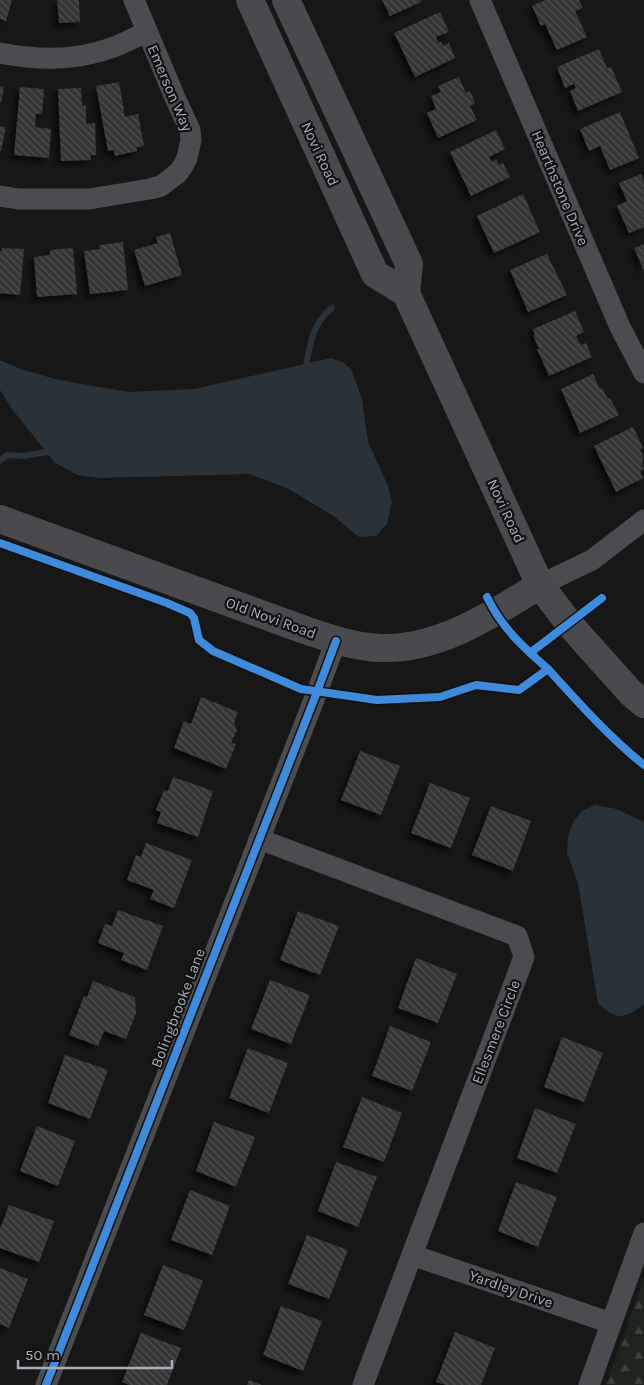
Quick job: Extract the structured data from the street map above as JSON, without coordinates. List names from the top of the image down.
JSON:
{
  "streets": {
    "main road": ["Novi Road", "Old Novi Road"],
    "street": [
      "Emerson Way",
      "Hearthstone Drive",
      "Bolingbrooke Lane",
      "Ellesmere Circle",
      "Yardley Drive"
    ]
  },
  "crossings": [
    ["Novi Road", "Old Novi Road"],
    ["Old Novi Road", "Bolingbrooke Lane"],
    ["Bolingbrooke Lane", "Ellesmere Circle"],
    ["Ellesmere Circle", "Yardley Drive"]
  ],
  "scale_bar": "50 m"
}
